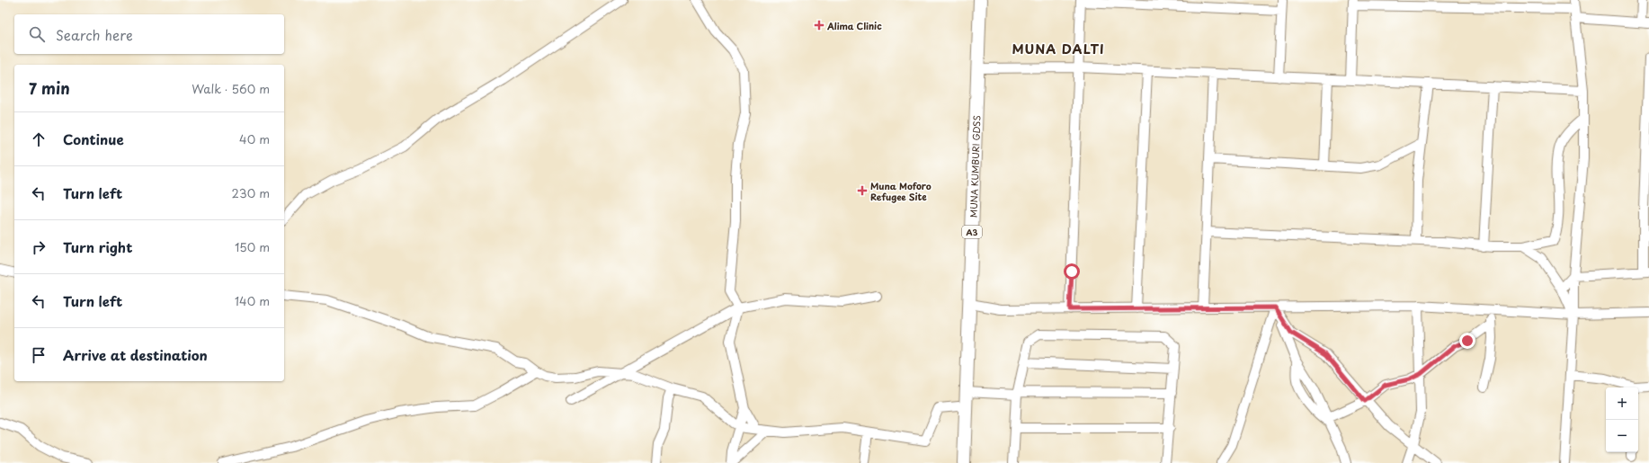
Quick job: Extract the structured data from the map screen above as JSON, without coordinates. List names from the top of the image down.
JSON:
{
  "streets": {
    "highway": ["MUNA KUMBURI GDSS", "A3"]
  },
  "districts": ["MUNA DALTI"],
  "places": {
    "health": ["Alima Clinic", "Muna Moforo Refugee Site"]
  },
  "page": {
    "search": "Search here",
    "heading": ["7 min", "Walk · 560 m"],
    "list": [
      ["Continue", "40 m"],
      ["Turn left", "230 m"],
      ["Turn right", "150 m"],
      ["Turn left", "140 m"],
      "Arrive at destination"
    ],
    "map_buttons": ["+", "−"]
  }
}
